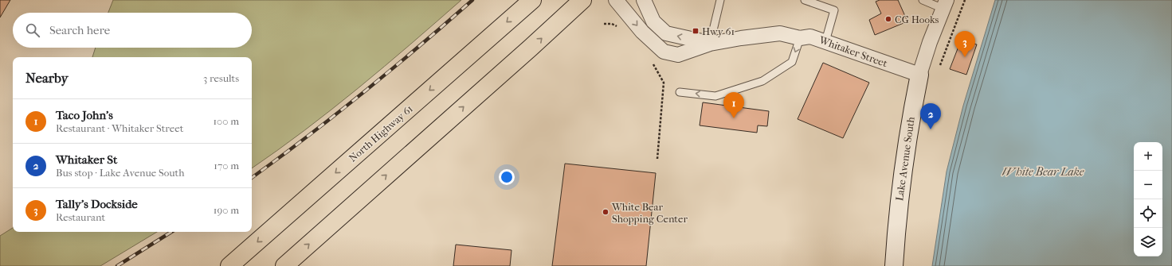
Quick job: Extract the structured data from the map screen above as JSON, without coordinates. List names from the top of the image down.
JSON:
{
  "streets": {
    "main road": ["North Highway 61"],
    "street": ["Whitaker Street", "Lake Avenue South"]
  },
  "crossings": [
    ["Whitaker Street", "Lake Avenue South"]
  ],
  "water": ["White Bear Lake"],
  "places": {
    "other": ["CG Hooks", "White Bear Shopping Center"],
    "transit": ["Hwy 61"]
  },
  "page": {
    "search": "Search here",
    "pins": ["3", "1", "2"],
    "heading": ["Nearby", "3 results"],
    "list": [
      {
        "mark": "1",
        "name": "Taco John's",
        "note": "Restaurant · Whitaker Street",
        "value": "100 m"
      },
      {
        "mark": "2",
        "name": "Whitaker St",
        "note": "Bus stop · Lake Avenue South",
        "value": "170 m"
      },
      {
        "mark": "3",
        "name": "Tally’s Dockside",
        "note": "Restaurant",
        "value": "190 m"
      }
    ],
    "map_buttons": ["+", "−"]
  }
}
